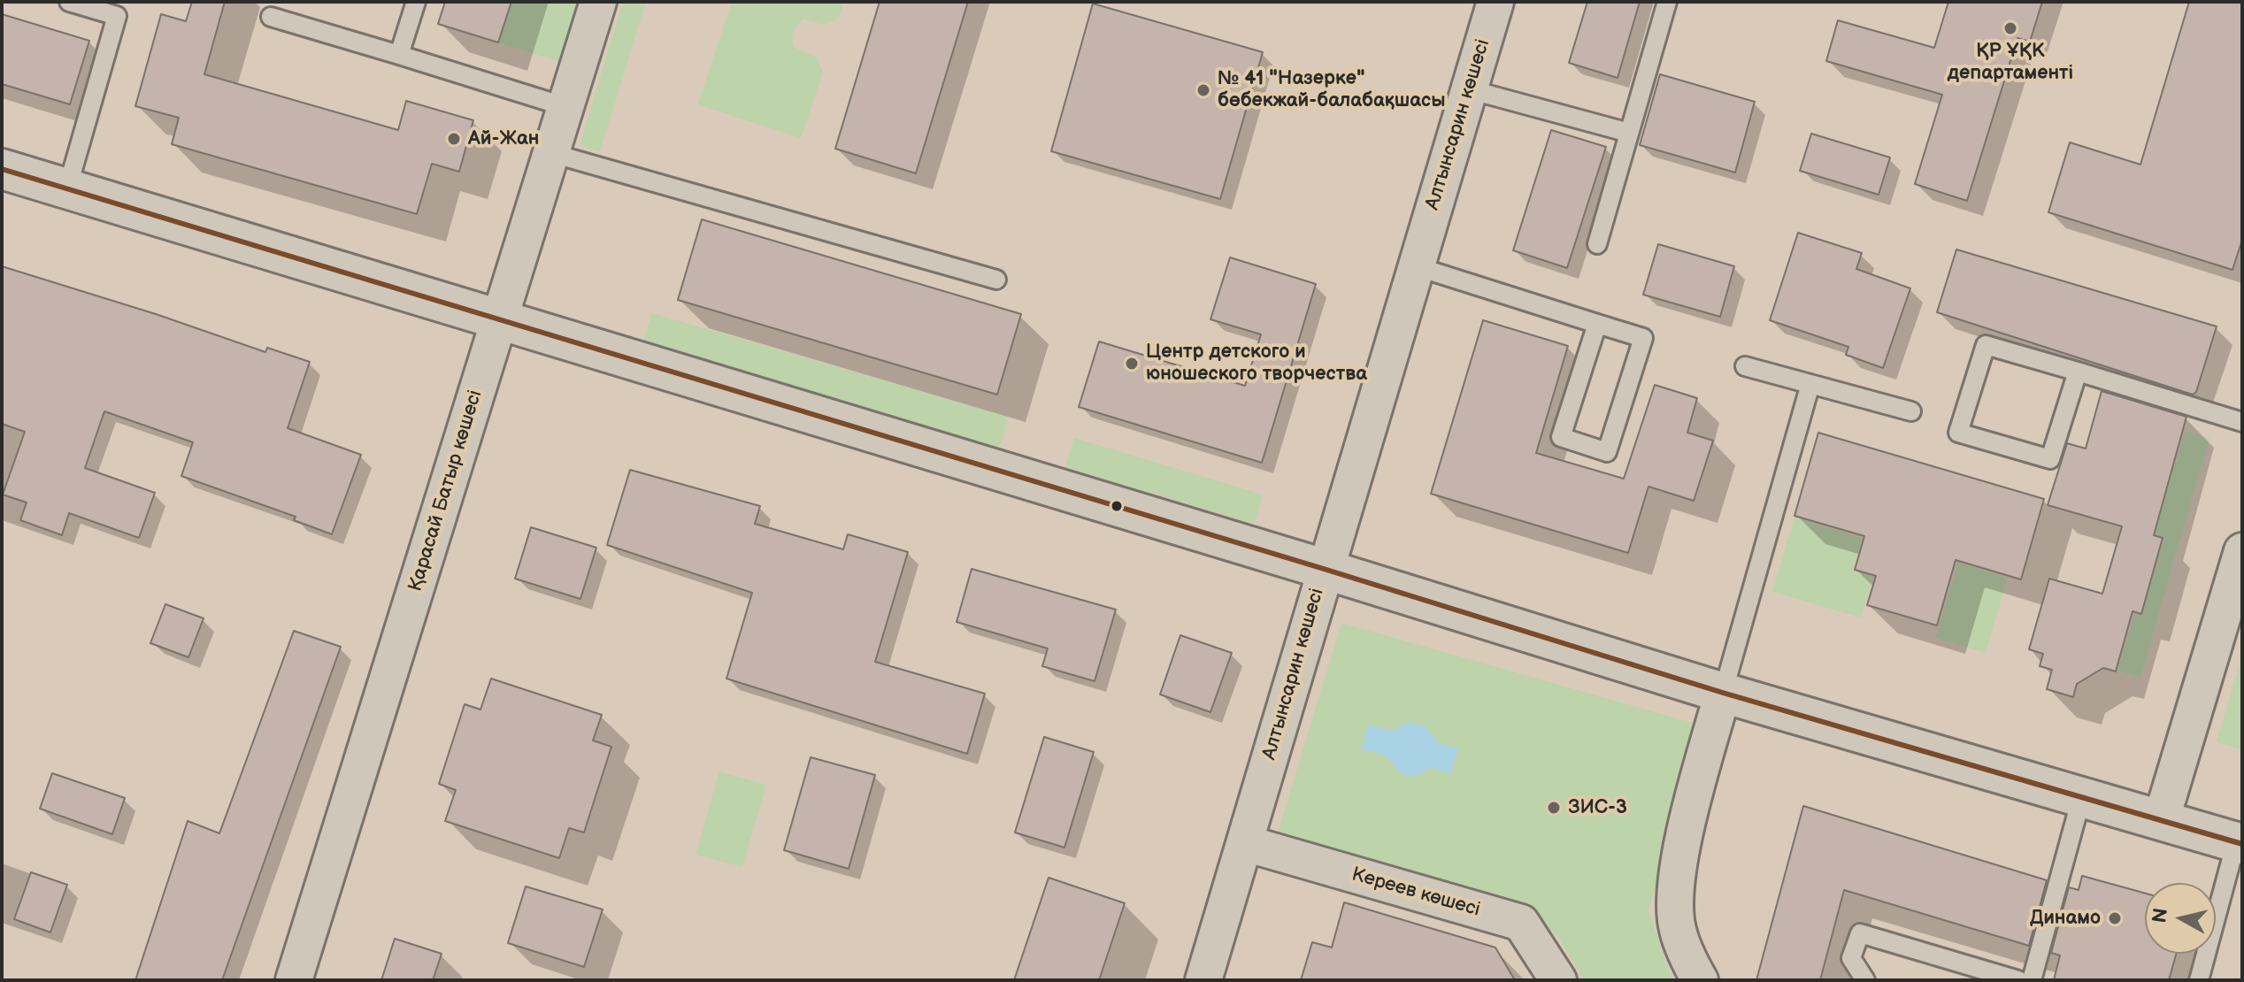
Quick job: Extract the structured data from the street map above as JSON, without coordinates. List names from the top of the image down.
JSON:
{
  "streets": {
    "street": ["Алтынсарин көшесі", "Қарасай Батыр көшесі", "Кереев көшесі"]
  },
  "crossings": [
    ["Алтынсарин көшесі", "Кереев көшесі"]
  ],
  "places": [
    "ҚР ҰҚК департаменті",
    "№ 41 \"Назерке\" бөбекжай-балабақшасы",
    "Ай-Жан",
    "Центр детского и юношеского творчества",
    "ЗИС-3",
    "Динамо"
  ],
  "north": "left"
}
